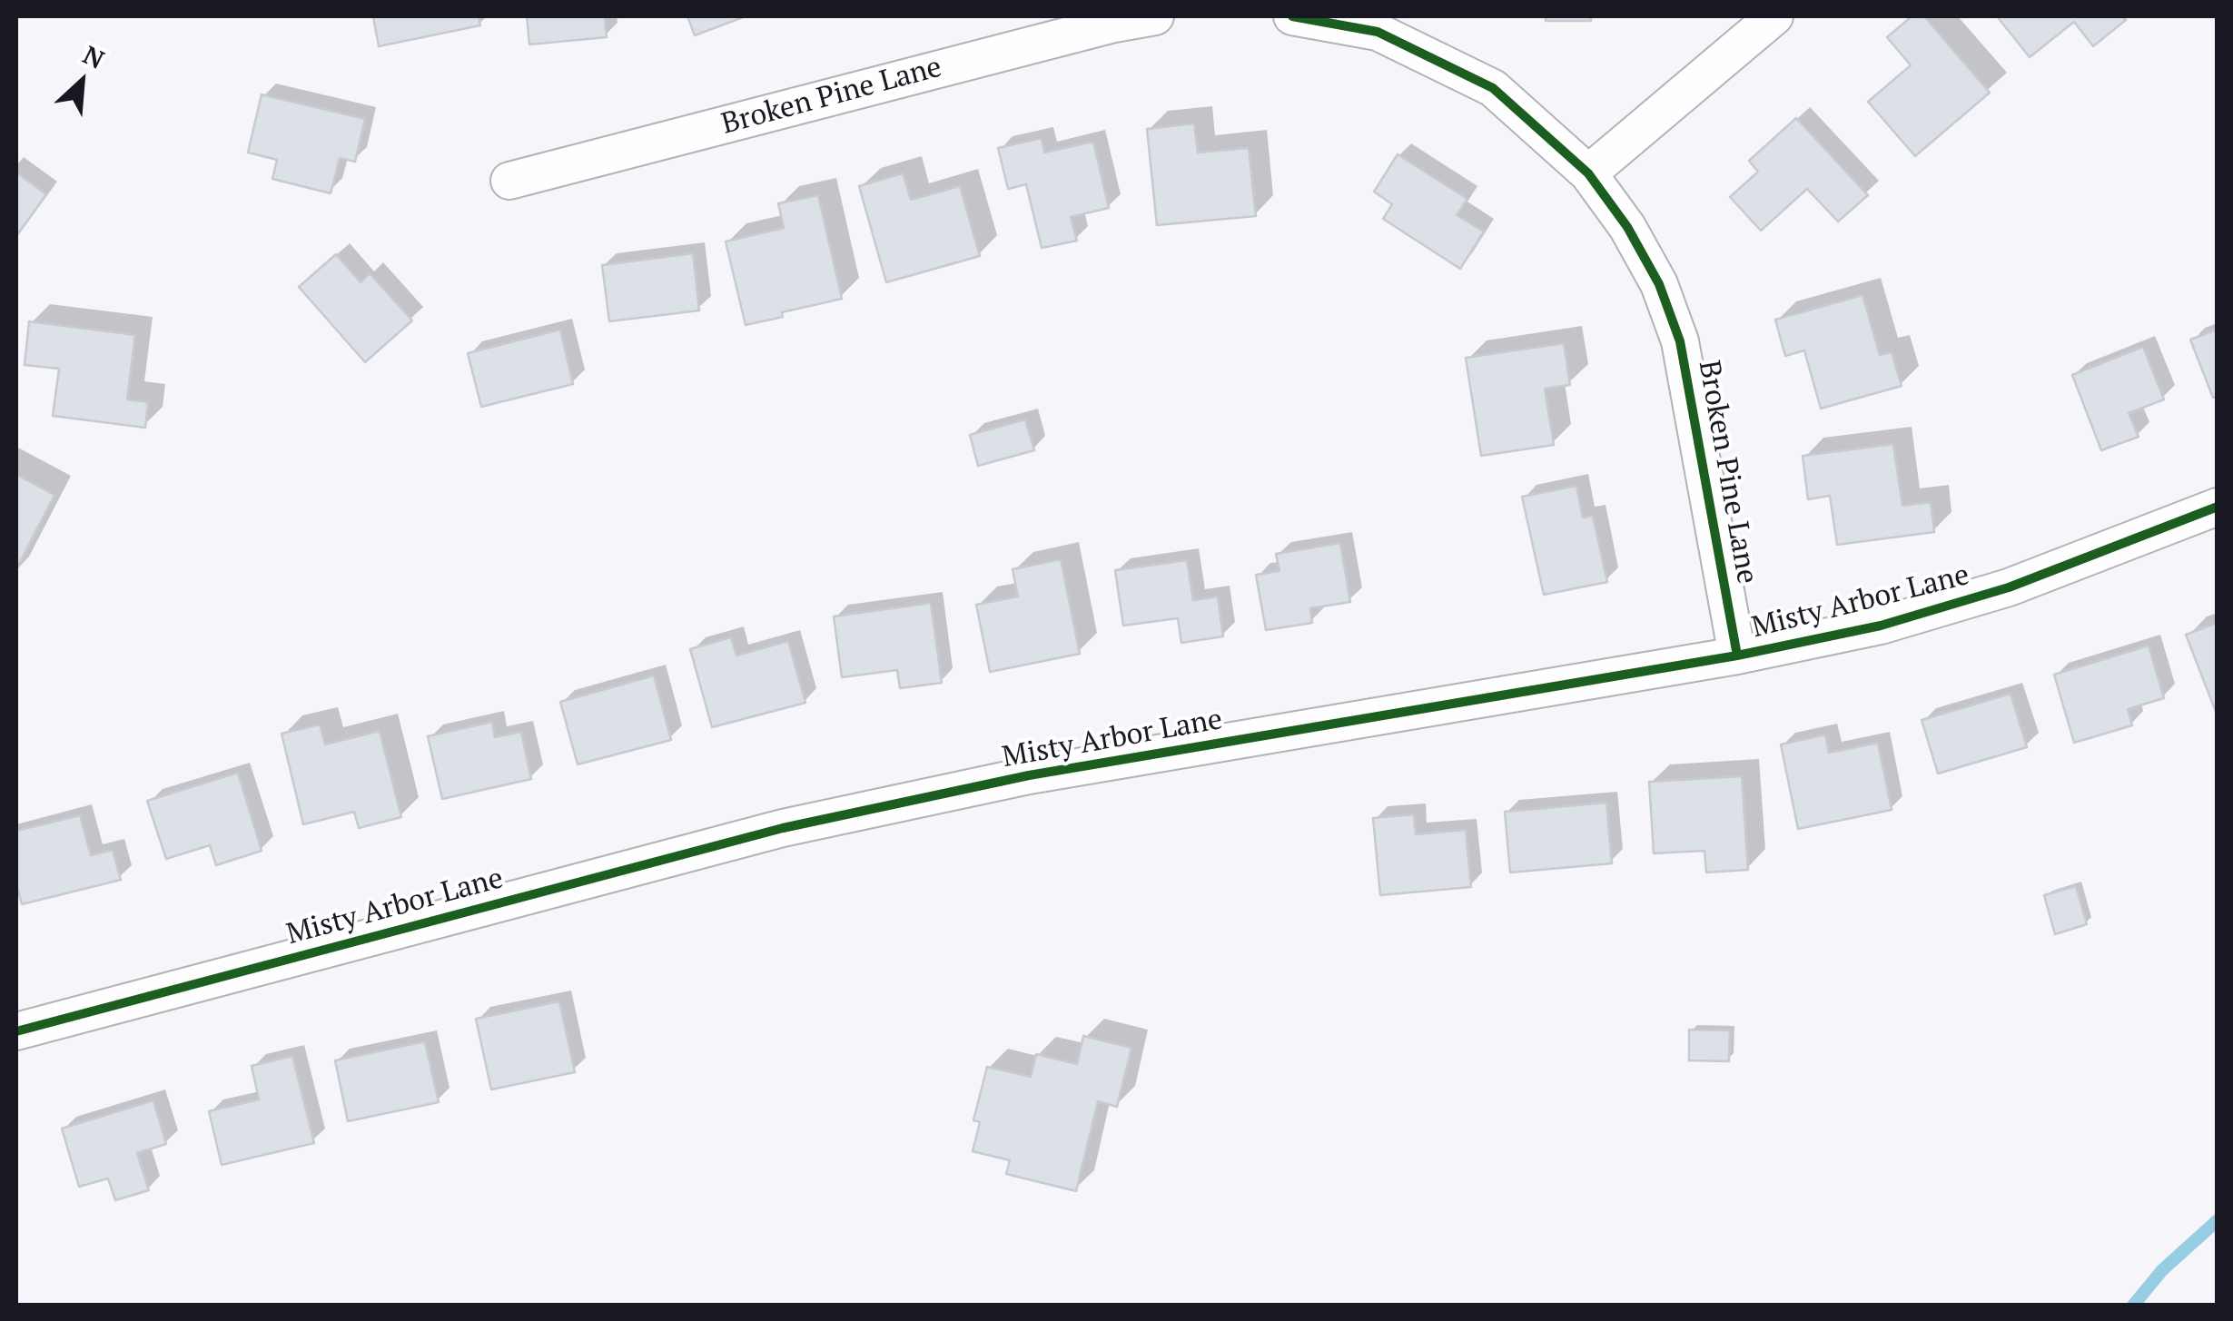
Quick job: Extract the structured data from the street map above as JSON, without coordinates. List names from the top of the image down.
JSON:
{
  "streets": {
    "street": ["Broken Pine Lane", "Misty Arbor Lane"]
  },
  "crossings": [
    ["Broken Pine Lane", "Misty Arbor Lane"]
  ],
  "north": "top right"
}
